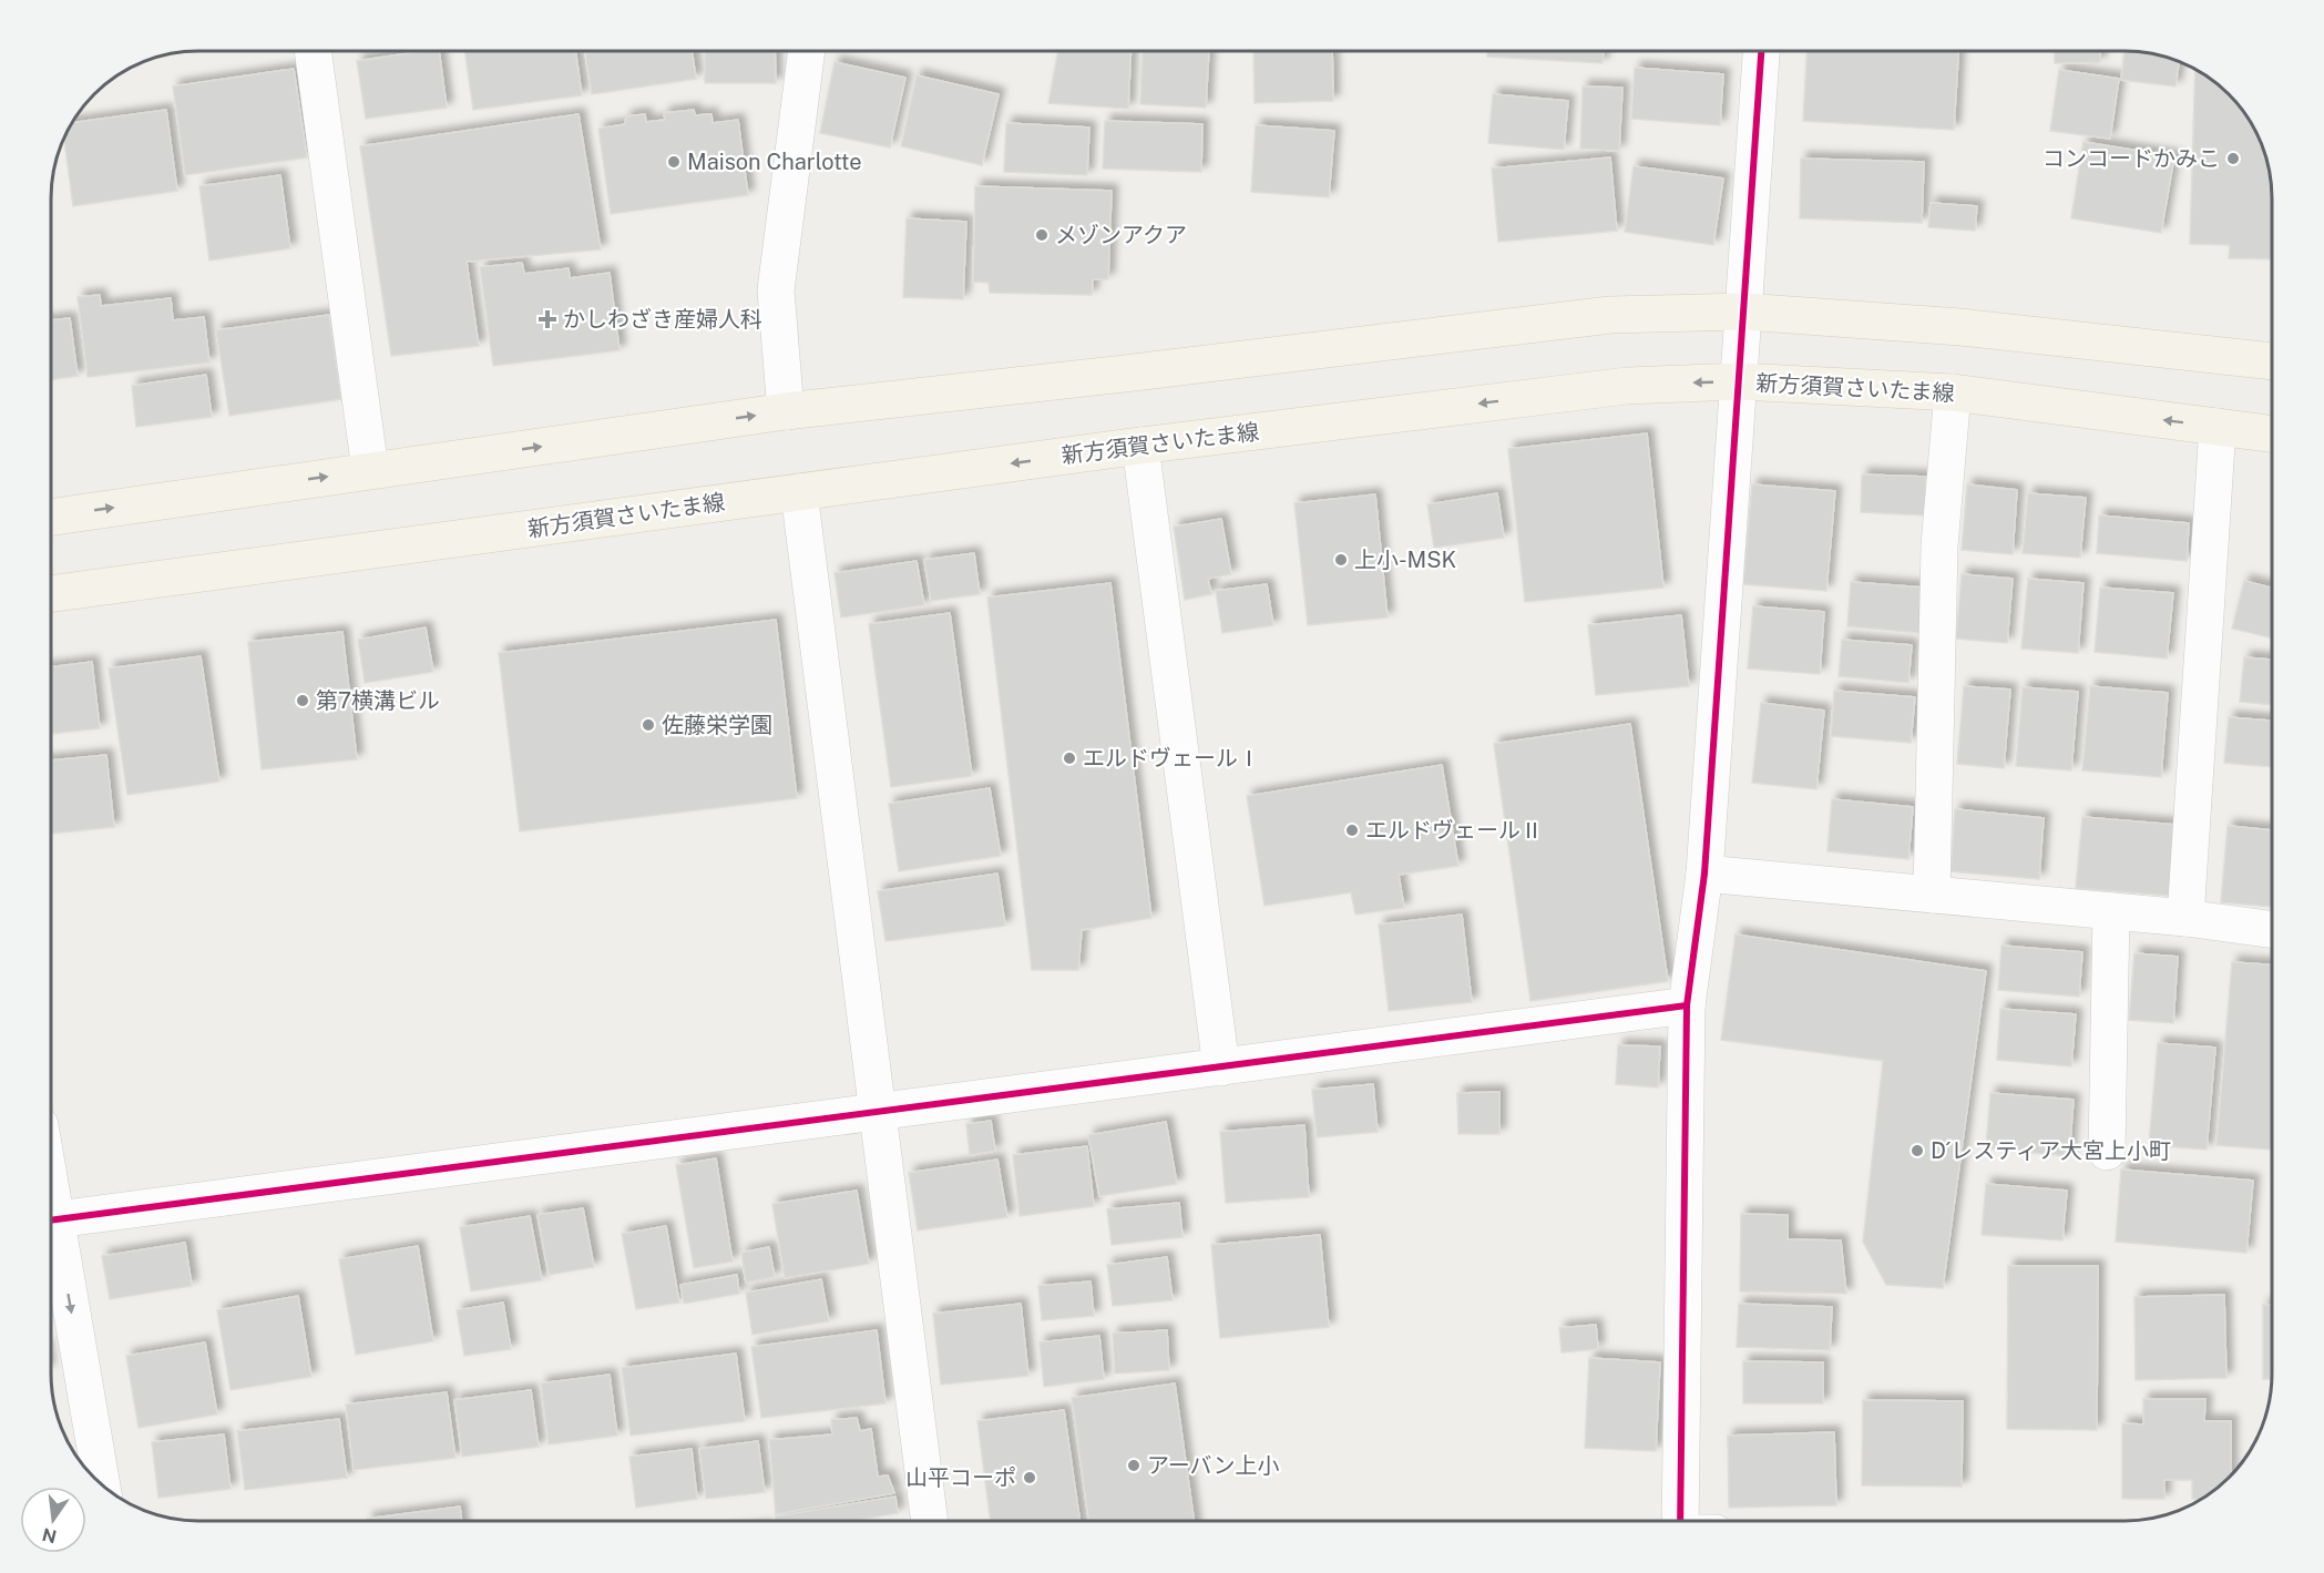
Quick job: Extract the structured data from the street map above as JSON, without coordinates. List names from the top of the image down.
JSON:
{
  "streets": {
    "main road": ["新方須賀さいたま線"]
  },
  "places": {
    "other": [
      "コンコードかみこ",
      "Maison Charlotte",
      "メゾンアクア",
      "上小-MSK",
      "第7横溝ビル",
      "佐藤栄学園",
      "エルドヴェールⅠ",
      "エルドヴェールⅡ",
      "D´レスティア大宮上小町",
      "アーバン上小",
      "山平コーポ"
    ],
    "health": ["かしわざき産婦人科"]
  },
  "north": "bottom"
}
